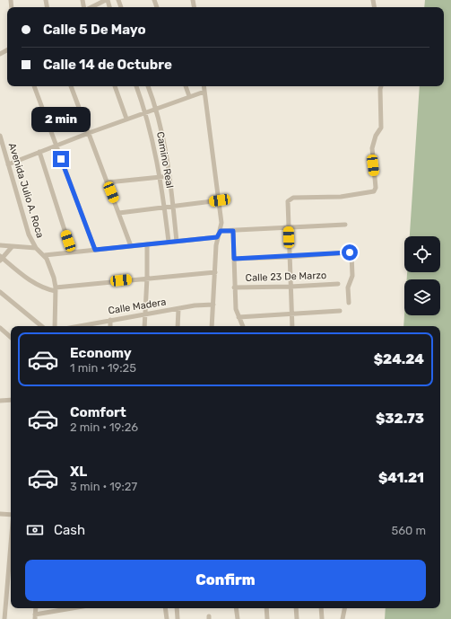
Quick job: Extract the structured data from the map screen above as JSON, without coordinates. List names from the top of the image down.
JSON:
{
  "streets": {
    "street": [
      "Camino Real",
      "Avenida Julio A. Roca",
      "Calle 23 De Marzo",
      "Calle Madera"
    ]
  },
  "page": {
    "banner": ["Calle 5 De Mayo", "Calle 14 de Octubre"],
    "bubble": "2 min",
    "list": [
      {
        "name": "Economy",
        "note": "1 min · 19:25",
        "value": "$24.24"
      },
      {
        "name": "Comfort",
        "note": "2 min · 19:26",
        "value": "$32.73"
      },
      {
        "name": "XL",
        "note": "3 min · 19:27",
        "value": "$41.21"
      }
    ],
    "pay": ["Cash", "560 m"],
    "buttons": "Confirm"
  }
}
